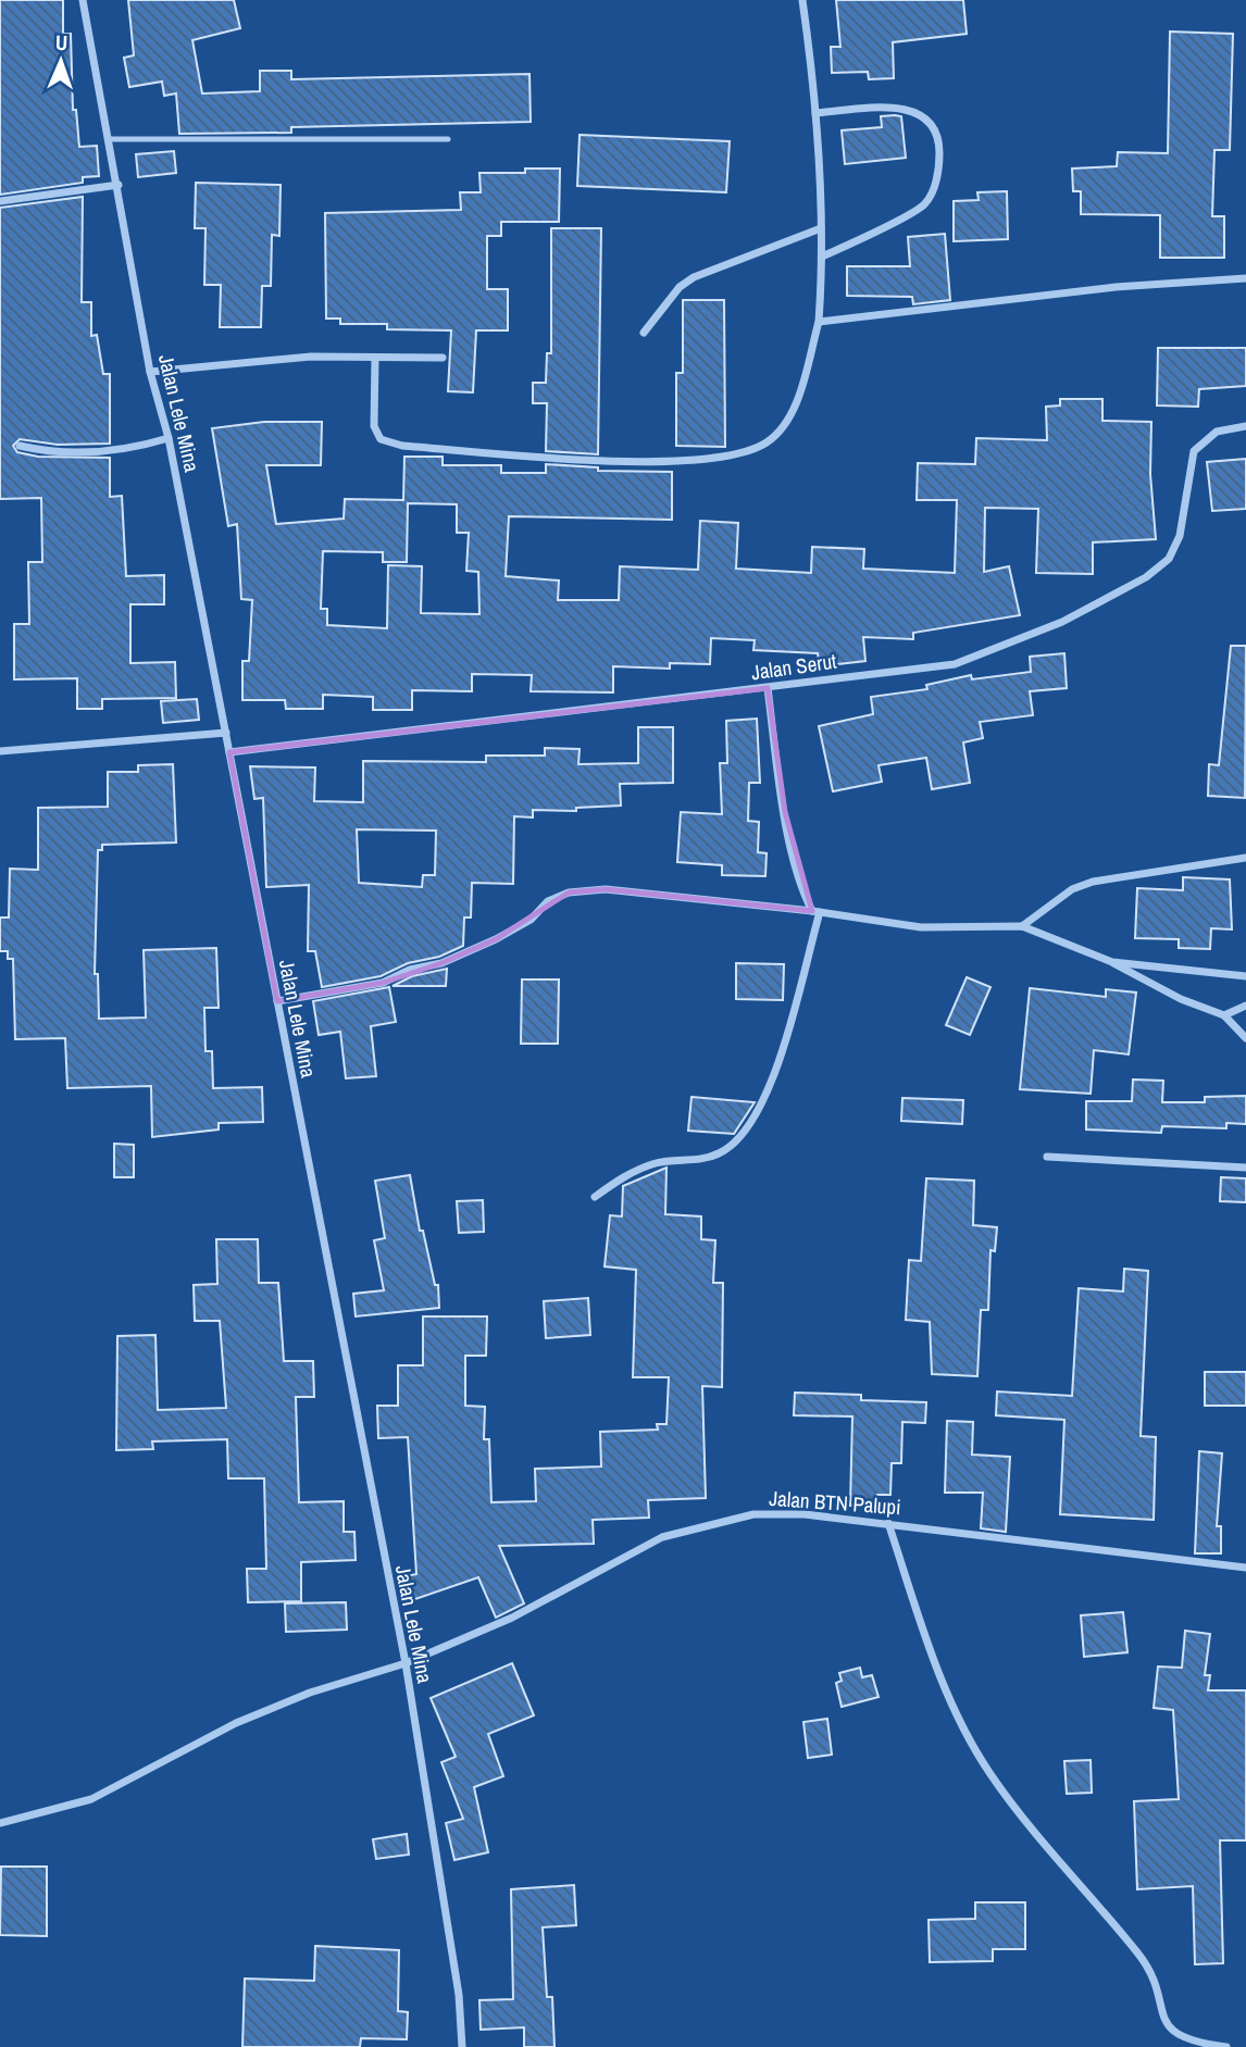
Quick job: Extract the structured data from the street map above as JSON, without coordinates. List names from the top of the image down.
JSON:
{
  "streets": {
    "street": ["Jalan Lele Mina", "Jalan Serut", "Jalan BTN Palupi"]
  },
  "crossings": [
    ["Jalan Lele Mina", "Jalan Serut"],
    ["Jalan Lele Mina", "Jalan BTN Palupi"]
  ],
  "north": "top"
}
